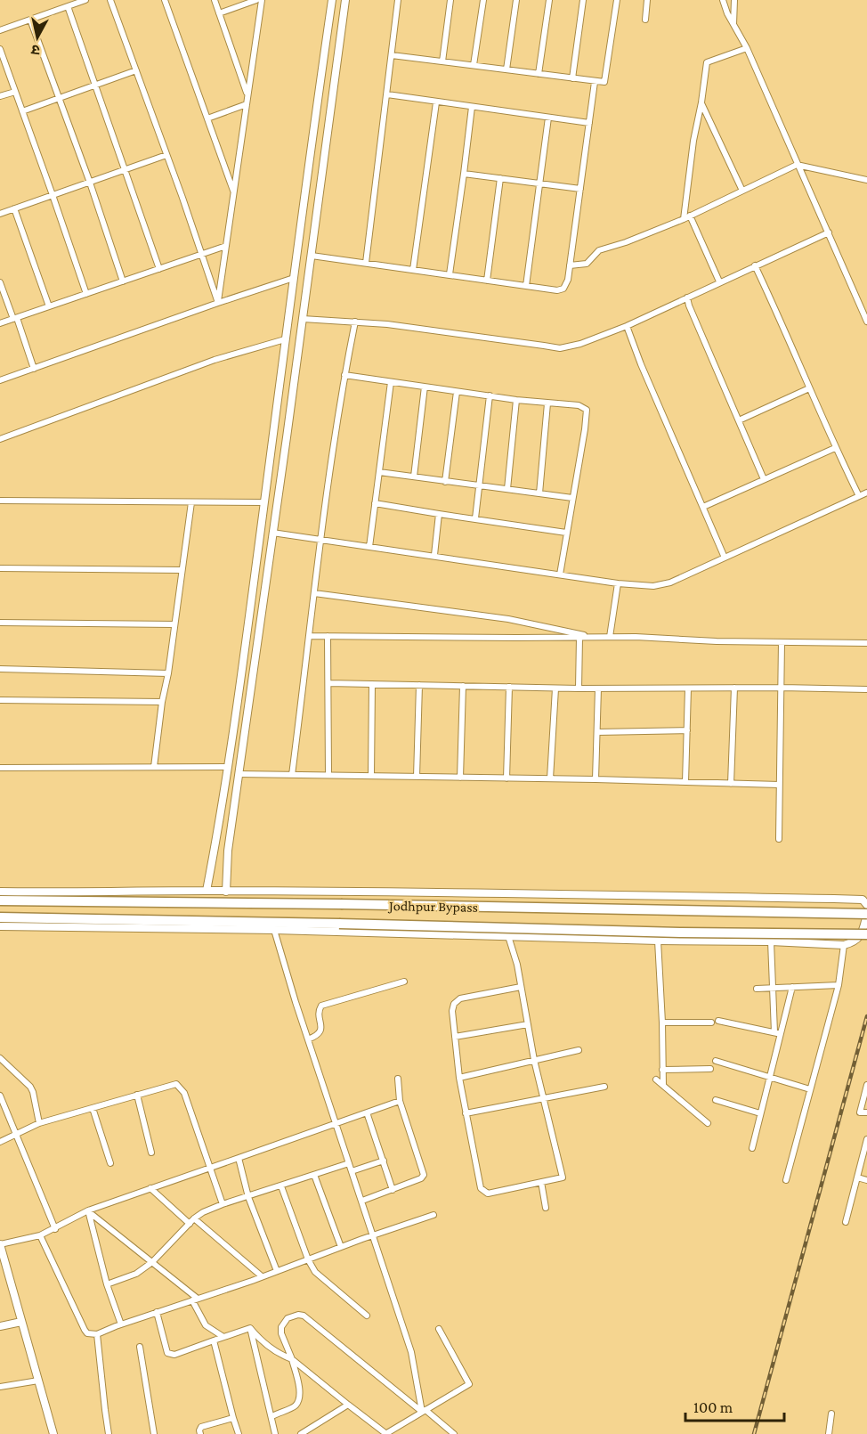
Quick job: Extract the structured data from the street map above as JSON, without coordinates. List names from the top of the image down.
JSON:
{
  "streets": {
    "highway": ["Jodhpur Bypass"]
  },
  "scale_bar": "100 m",
  "north": "bottom"
}
